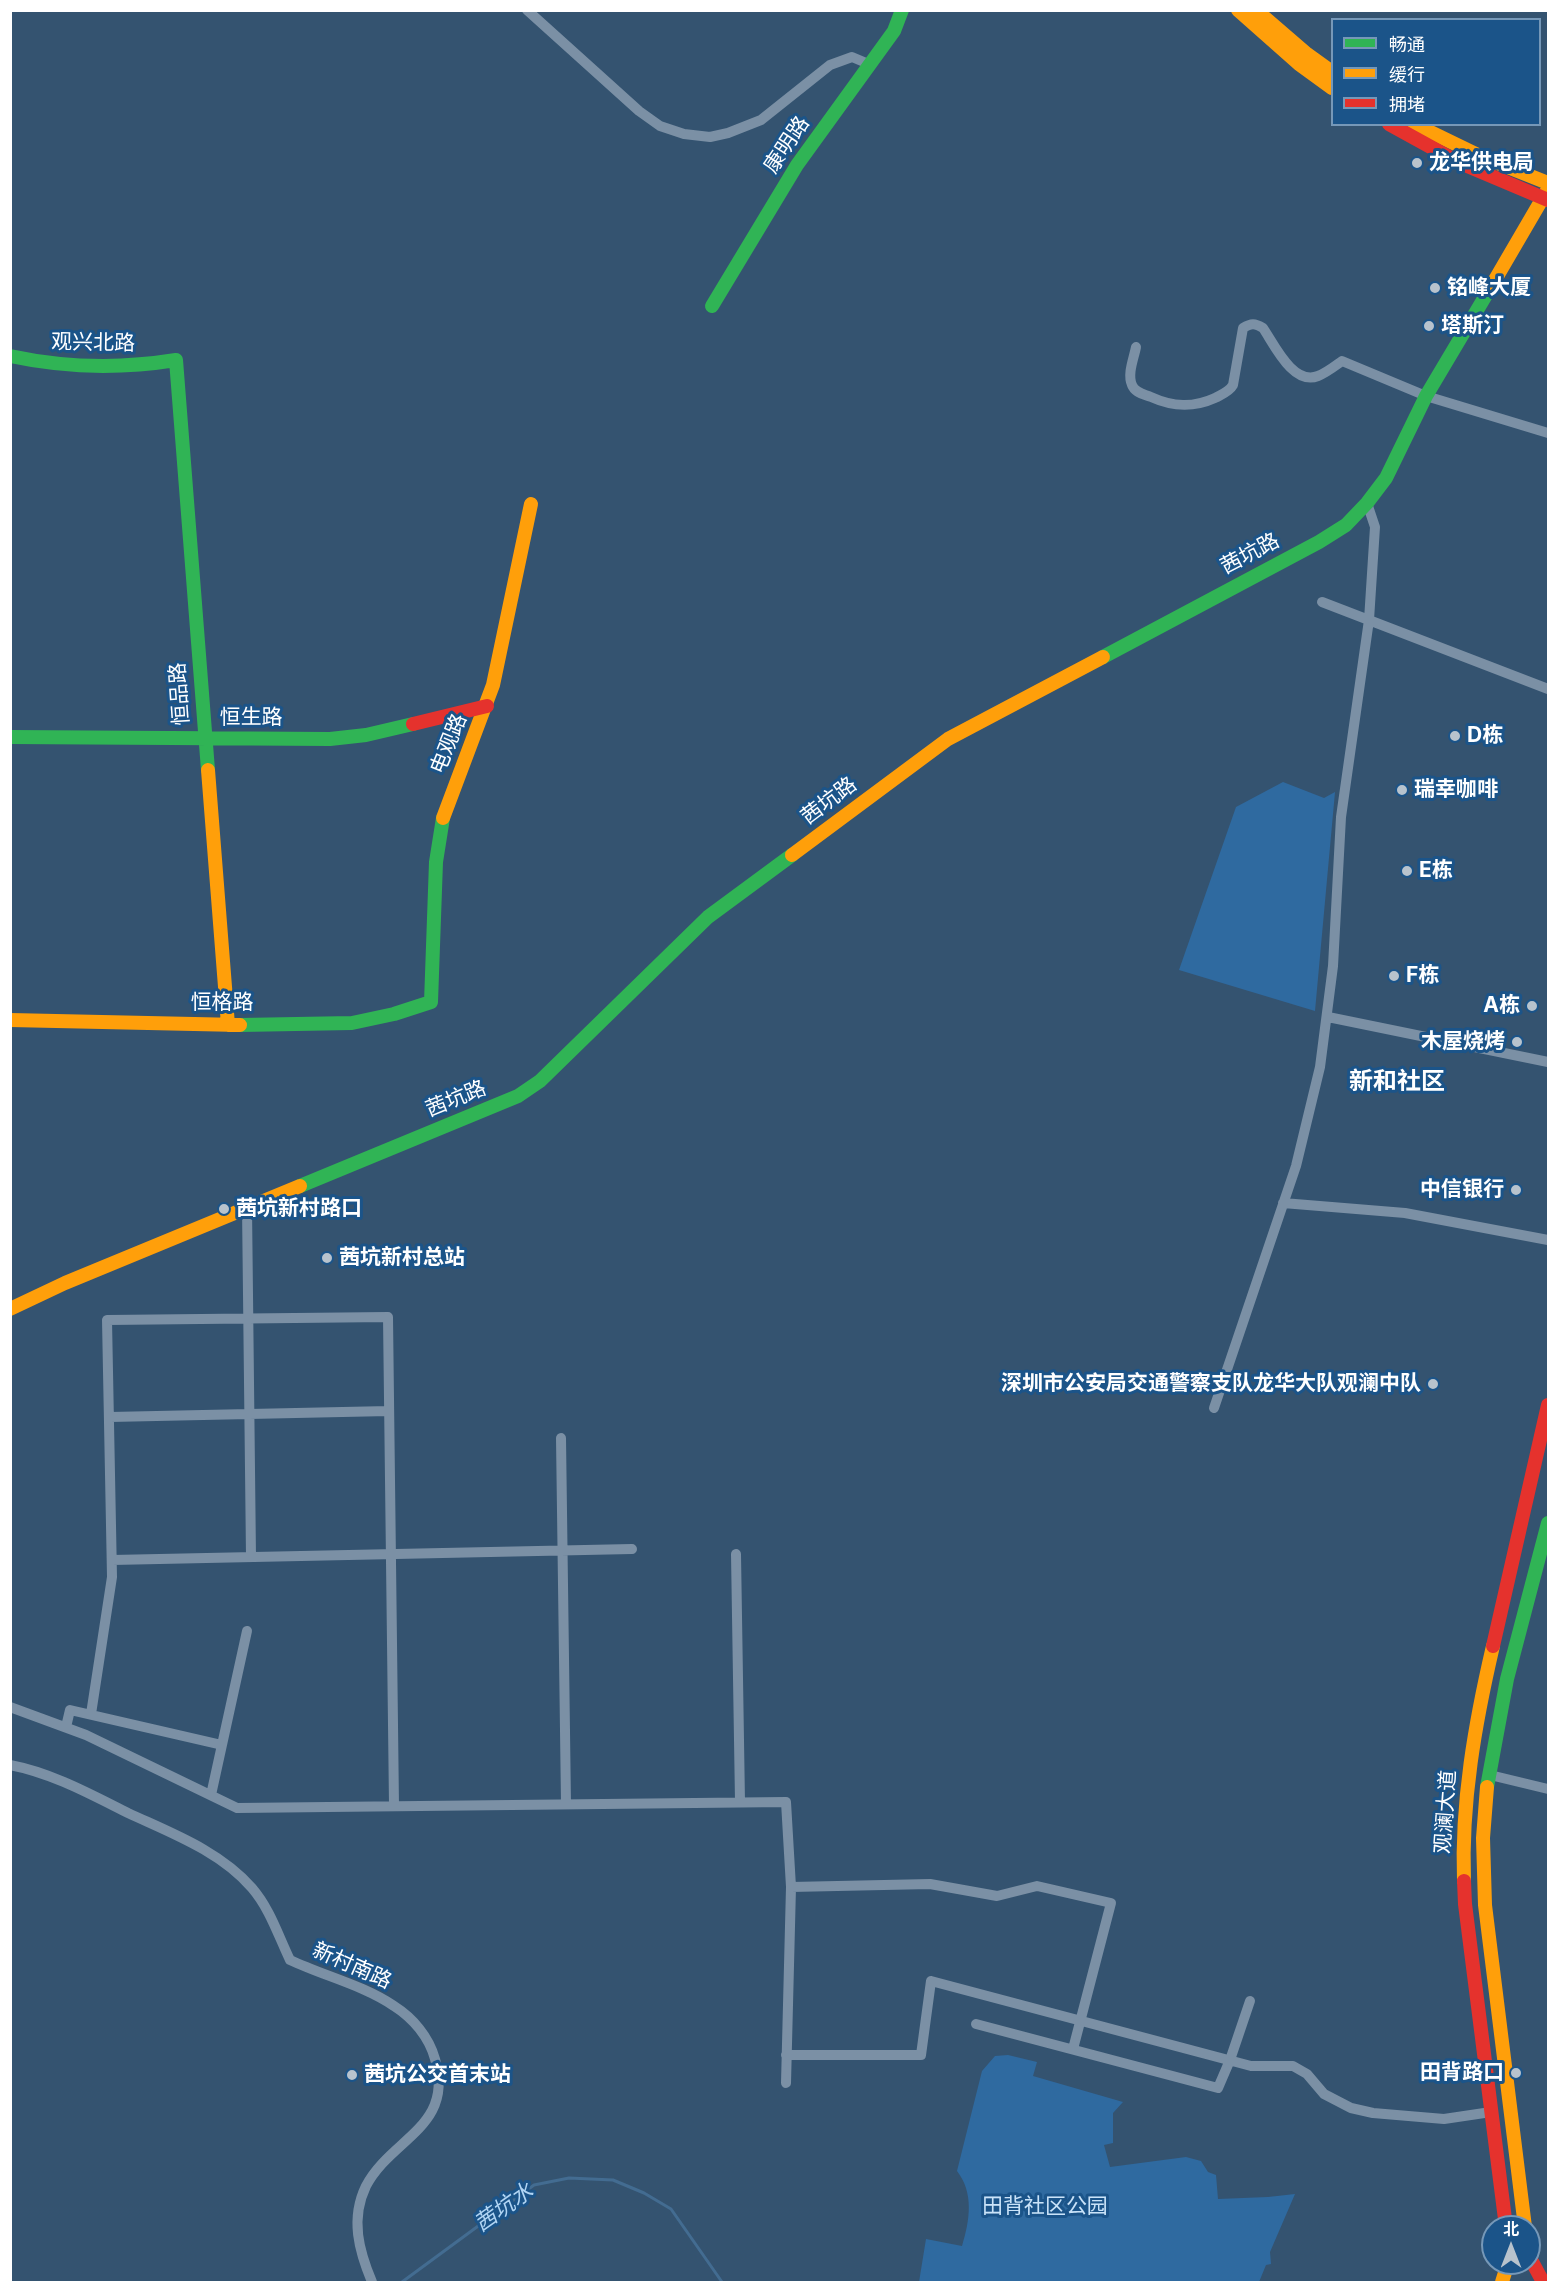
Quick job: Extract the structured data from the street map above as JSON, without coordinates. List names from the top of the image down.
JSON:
{
  "streets": {
    "street": [
      "康明路",
      "观兴北路",
      "茜坑路",
      "恒品路",
      "恒生路",
      "电观路",
      "恒格路",
      "观澜大道",
      "新村南路"
    ]
  },
  "crossings": [
    ["观兴北路", "恒品路"],
    ["恒品路", "恒生路"],
    ["恒品路", "恒格路"],
    ["恒生路", "电观路"],
    ["电观路", "恒格路"]
  ],
  "districts": ["新和社区"],
  "water": ["茜坑水"],
  "parks": ["田背社区公园"],
  "places": [
    "龙华供电局",
    "铭峰大厦",
    "塔斯汀",
    "D栋",
    "瑞幸咖啡",
    "E栋",
    "F栋",
    "A栋",
    "木屋烧烤",
    "中信银行",
    "茜坑新村路口",
    "茜坑新村总站",
    "深圳市公安局交通警察支队龙华大队观澜中队",
    "田背路口",
    "茜坑公交首末站"
  ],
  "legend": ["畅通", "缓行", "拥堵"],
  "north": "top"
}
